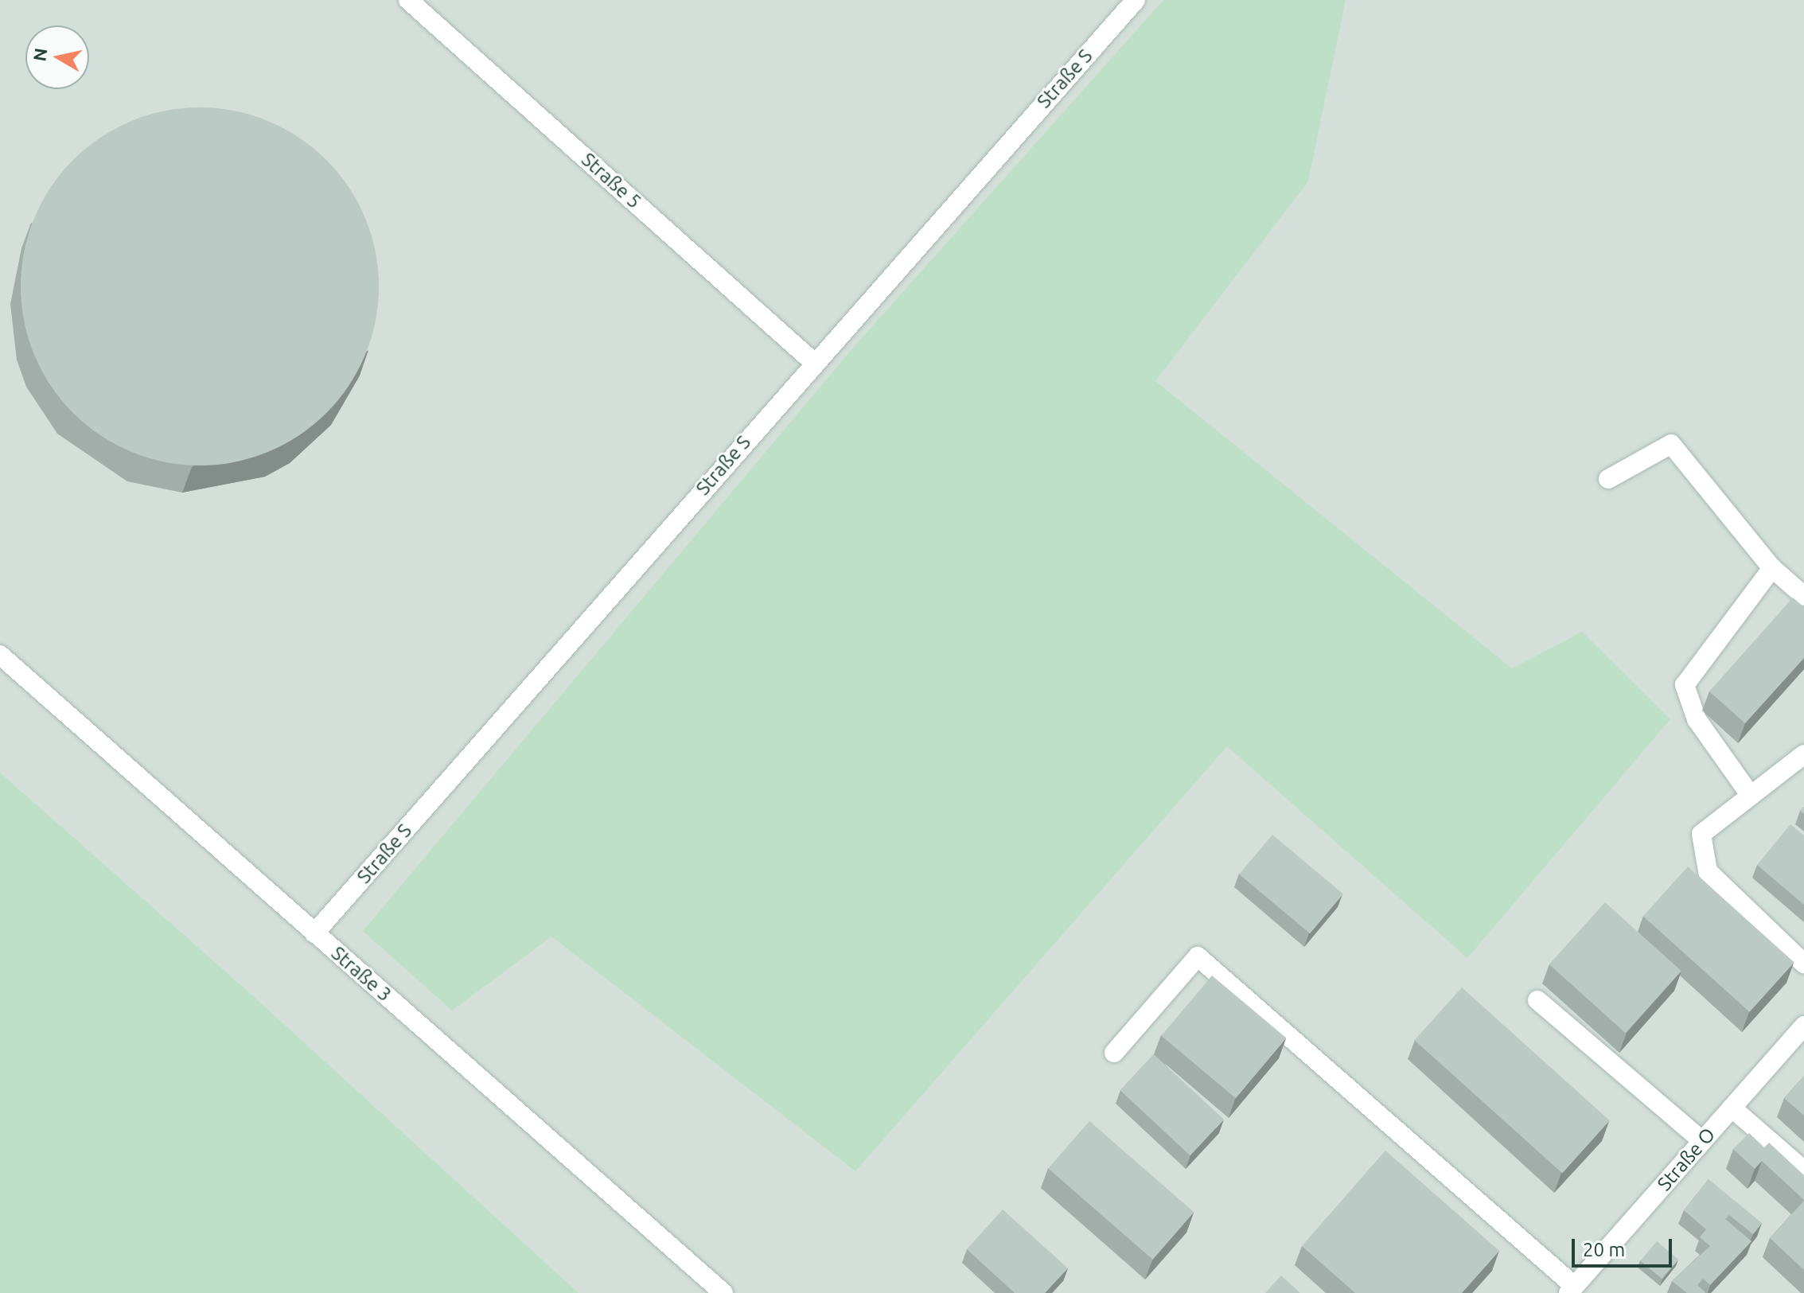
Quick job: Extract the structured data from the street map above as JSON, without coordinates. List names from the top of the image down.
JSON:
{
  "streets": {
    "lane": [
      "Straße S",
      "Straße 5",
      "Straße 3",
      "Straße O"
    ]
  },
  "crossings": [
    ["Straße S", "Straße 5"],
    ["Straße S", "Straße 3"]
  ],
  "scale_bar": "20 m",
  "north": "left"
}
